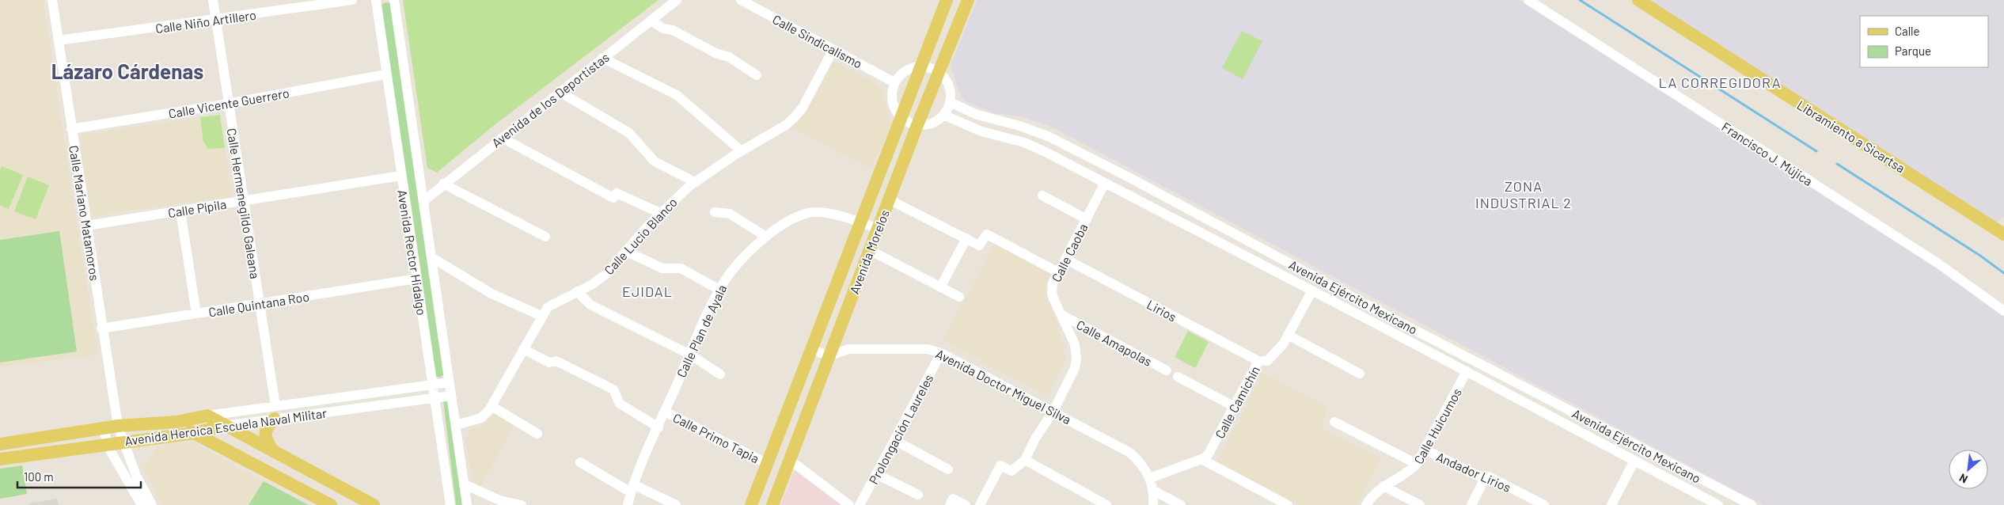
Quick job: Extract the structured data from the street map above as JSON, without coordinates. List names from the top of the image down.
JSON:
{
  "streets": {
    "main road": ["Libramiento a Sicartsa", "Avenida Morelos", "Avenida Heroica Escuela Naval Militar"],
    "street": [
      "Calle Niño Artillero",
      "Calle Sindicalismo",
      "Avenida de los Deportistas",
      "Calle Vicente Guerrero",
      "Francisco J. Mújica",
      "Calle Hermenegildo Galeana",
      "Calle Pípila",
      "Calle Mariano Matamoros",
      "Calle Lucio Blanco",
      "Avenida Rector Hidalgo",
      "Calle Caoba",
      "Avenida Ejército Mexicano",
      "Calle Quintana Roo",
      "Lirios",
      "Calle Plan de Ayala",
      "Calle Amapolas",
      "Avenida Doctor Miguel Silva",
      "Calle Camichín",
      "Calle Huicumos",
      "Prolongación Laureles",
      "Calle Primo Tapia",
      "Andador Lirios"
    ]
  },
  "crossings": [
    ["Calle Niño Artillero", "Calle Hermenegildo Galeana"],
    ["Calle Niño Artillero", "Calle Mariano Matamoros"],
    ["Calle Sindicalismo", "Calle Lucio Blanco"],
    ["Avenida de los Deportistas", "Avenida Rector Hidalgo"],
    ["Calle Vicente Guerrero", "Calle Hermenegildo Galeana"],
    ["Calle Vicente Guerrero", "Calle Mariano Matamoros"],
    ["Calle Vicente Guerrero", "Avenida Rector Hidalgo"],
    ["Calle Hermenegildo Galeana", "Calle Pípila"],
    ["Calle Hermenegildo Galeana", "Calle Quintana Roo"],
    ["Calle Hermenegildo Galeana", "Avenida Heroica Escuela Naval Militar"],
    ["Calle Pípila", "Calle Mariano Matamoros"],
    ["Calle Pípila", "Avenida Rector Hidalgo"],
    ["Calle Mariano Matamoros", "Calle Quintana Roo"],
    ["Calle Mariano Matamoros", "Avenida Heroica Escuela Naval Militar"],
    ["Calle Lucio Blanco", "Avenida Rector Hidalgo"],
    ["Calle Lucio Blanco", "Calle Primo Tapia"],
    ["Avenida Morelos", "Calle Plan de Ayala"],
    ["Avenida Morelos", "Avenida Doctor Miguel Silva"],
    ["Avenida Morelos", "Calle Primo Tapia"],
    ["Avenida Rector Hidalgo", "Calle Quintana Roo"],
    ["Avenida Rector Hidalgo", "Avenida Heroica Escuela Naval Militar"],
    ["Calle Caoba", "Avenida Ejército Mexicano"],
    ["Calle Caoba", "Lirios"],
    ["Calle Caoba", "Calle Amapolas"],
    ["Calle Caoba", "Avenida Doctor Miguel Silva"],
    ["Avenida Ejército Mexicano", "Calle Camichín"],
    ["Avenida Ejército Mexicano", "Calle Huicumos"],
    ["Lirios", "Calle Camichín"],
    ["Calle Plan de Ayala", "Calle Primo Tapia"],
    ["Avenida Doctor Miguel Silva", "Prolongación Laureles"],
    ["Calle Huicumos", "Andador Lirios"]
  ],
  "districts": [
    "Lázaro Cárdenas",
    "LA CORREGIDORA",
    "ZONA INDUSTRIAL 2",
    "EJIDAL"
  ],
  "legend": ["Calle", "Parque"],
  "scale_bar": "100 m",
  "north": "bottom left"
}
